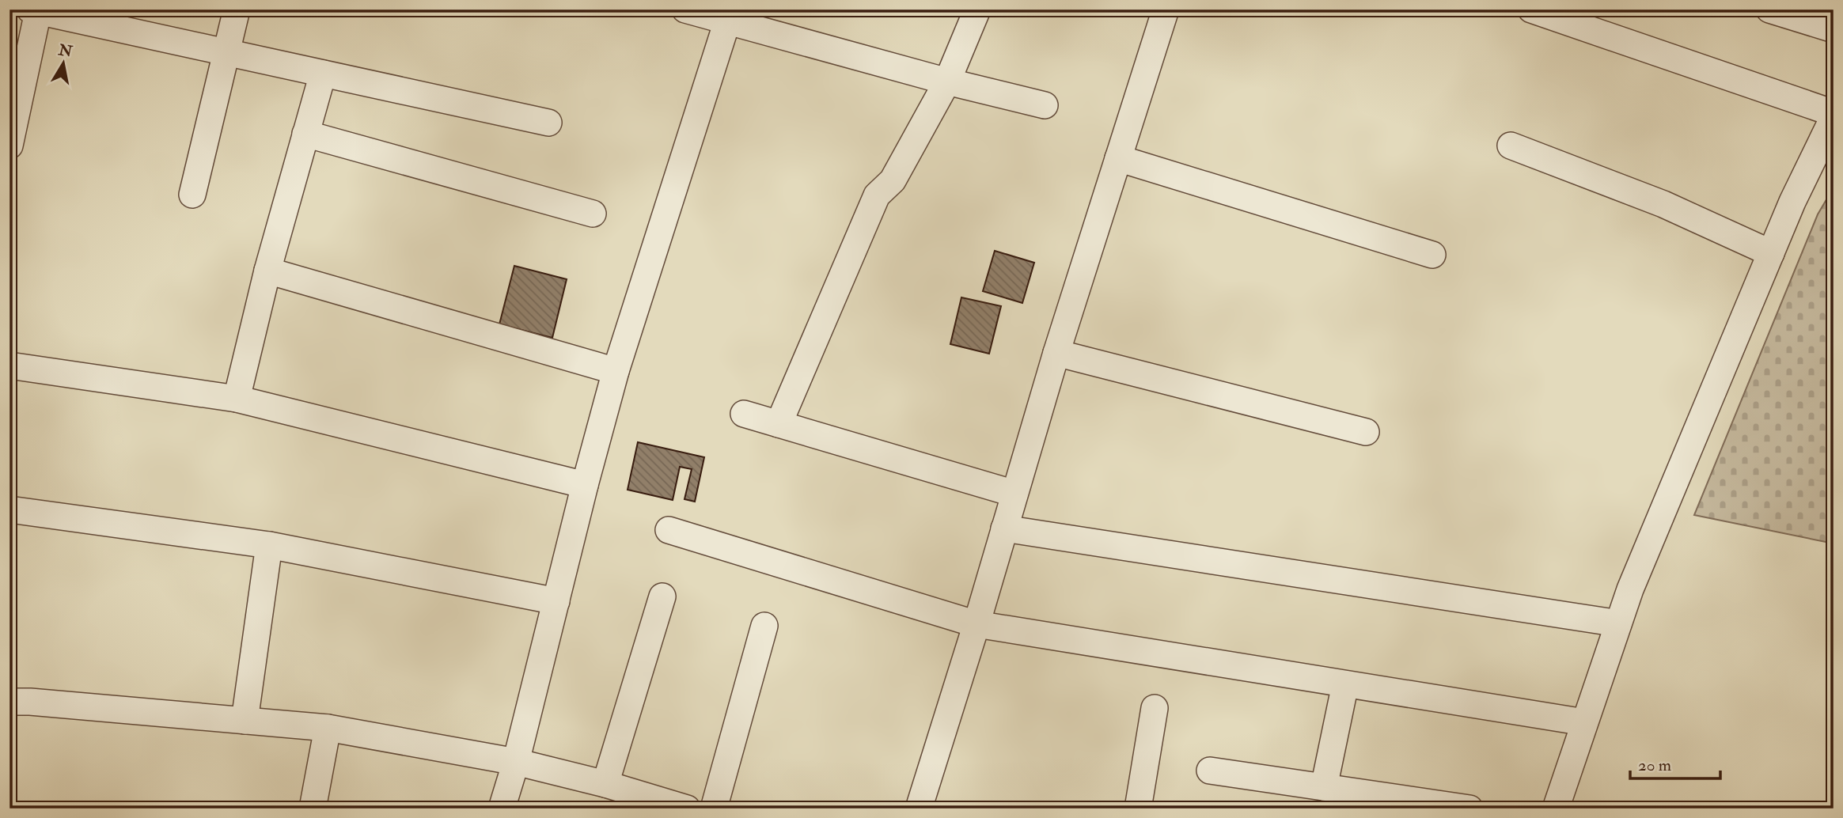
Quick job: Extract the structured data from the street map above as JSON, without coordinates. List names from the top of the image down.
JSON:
{
  "scale_bar": "20 m",
  "north": "top"
}
